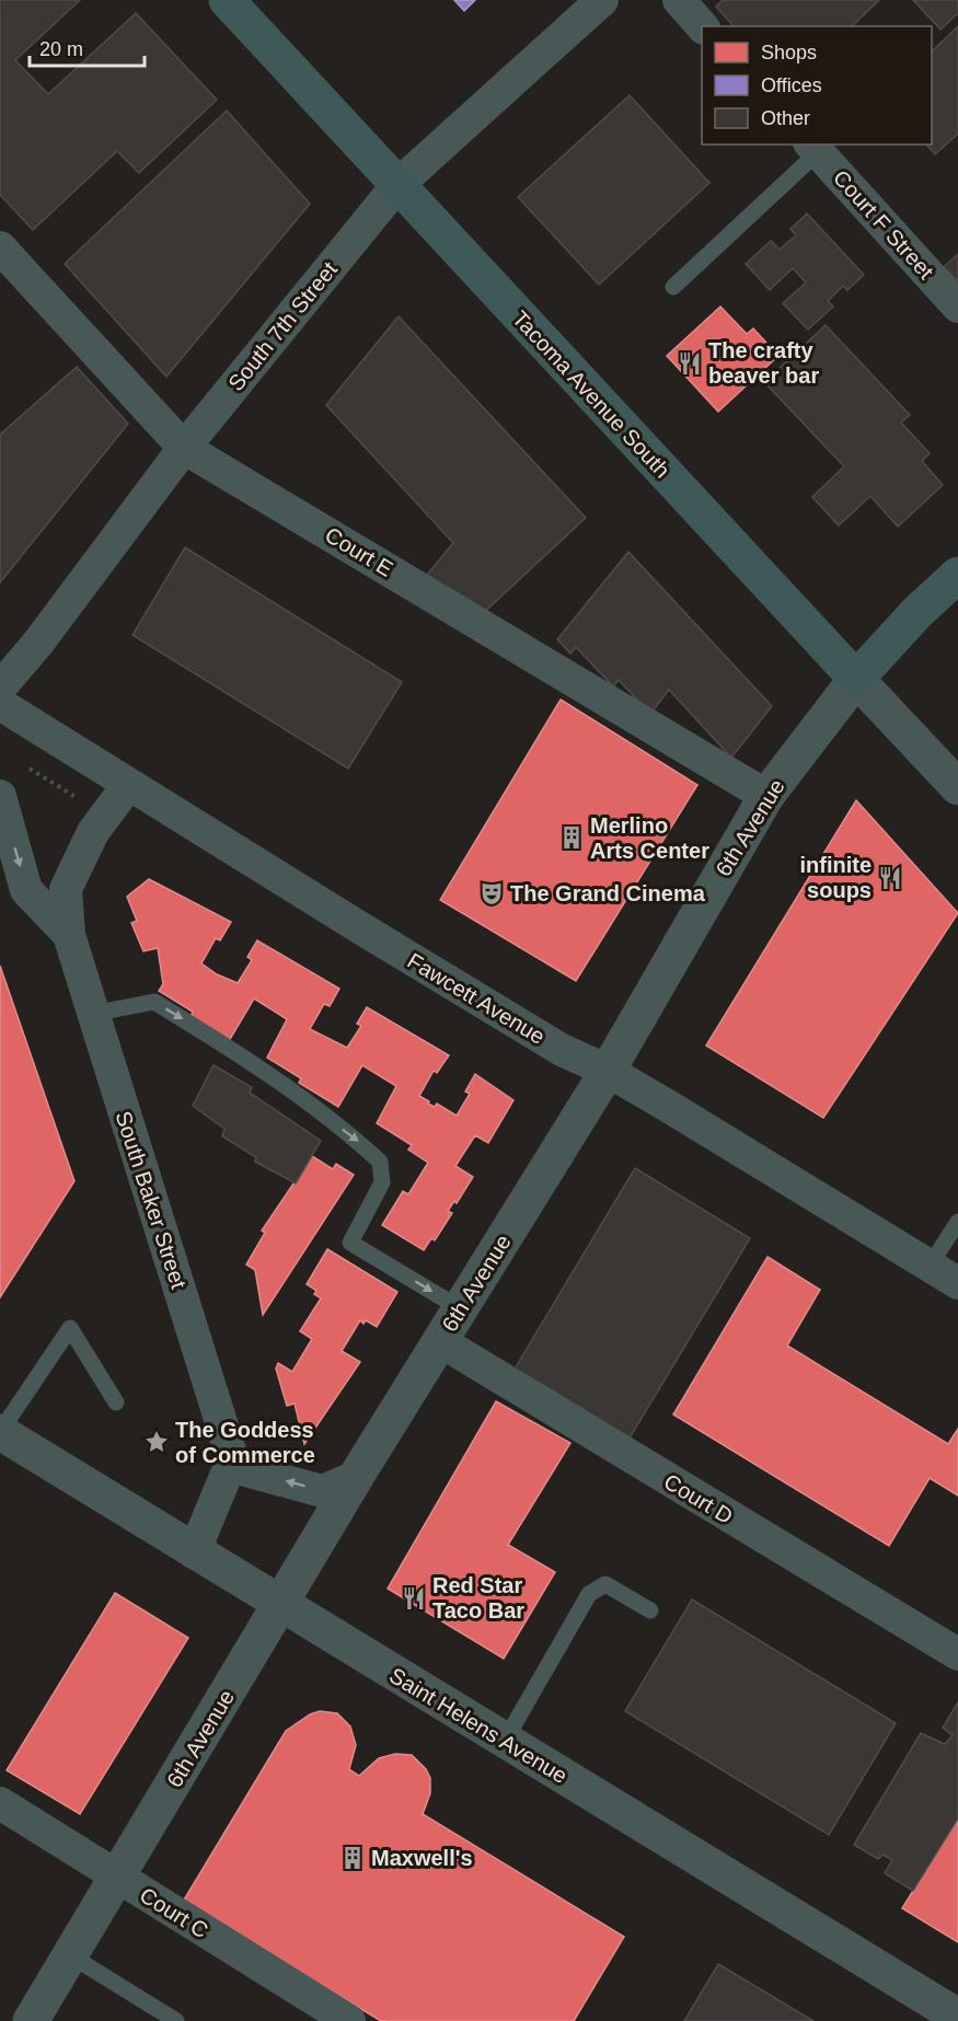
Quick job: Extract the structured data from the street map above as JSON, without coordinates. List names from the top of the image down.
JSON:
{
  "streets": {
    "main road": ["Tacoma Avenue South", "6th Avenue"],
    "street": [
      "Court F Street",
      "South 7th Street",
      "Court E",
      "Fawcett Avenue",
      "South Baker Street",
      "Court D",
      "Saint Helens Avenue",
      "Court C"
    ]
  },
  "crossings": [
    ["South 7th Street", "Tacoma Avenue South"],
    ["South 7th Street", "Court E"],
    ["Tacoma Avenue South", "6th Avenue"],
    ["Court E", "6th Avenue"],
    ["6th Avenue", "Fawcett Avenue"],
    ["6th Avenue", "Court D"],
    ["6th Avenue", "Saint Helens Avenue"],
    ["6th Avenue", "Court C"],
    ["Fawcett Avenue", "South Baker Street"]
  ],
  "places": {
    "restaurant": ["The crafty beaver bar", "infinite soups", "Red Star Taco Bar"],
    "building": ["Merlino Arts Center", "Maxwell's"],
    "theatre": ["The Grand Cinema"],
    "place": ["The Goddess of Commerce"]
  },
  "legend": ["Shops", "Offices", "Other"],
  "scale_bar": "20 m"
}
